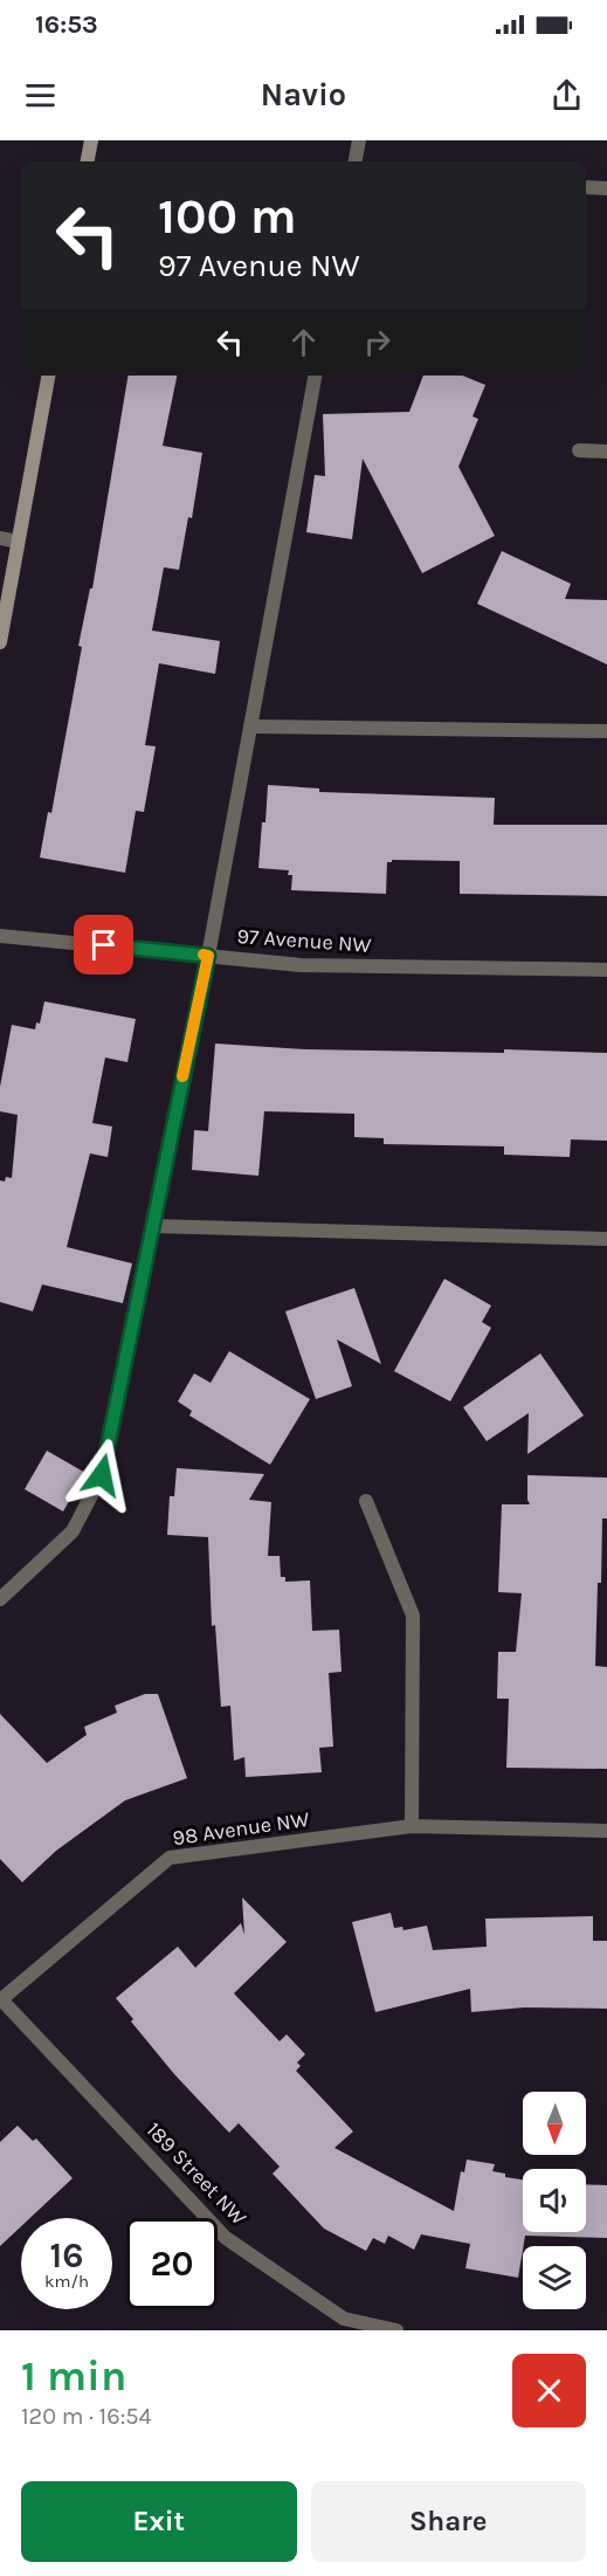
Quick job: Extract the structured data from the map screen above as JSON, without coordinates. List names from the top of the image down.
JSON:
{
  "streets": {
    "street": ["97 Avenue NW", "98 Avenue NW", "189 Street NW"]
  },
  "crossings": [
    ["98 Avenue NW", "189 Street NW"]
  ],
  "north": "bottom",
  "page": {
    "status": "16:53",
    "header": "Navio",
    "turn": ["100 m", "97 Avenue NW"],
    "speed": "16 km/h",
    "limit": "20",
    "heading": ["1 min", "120 m · 16:54"],
    "buttons": ["Exit", "Share"]
  }
}
